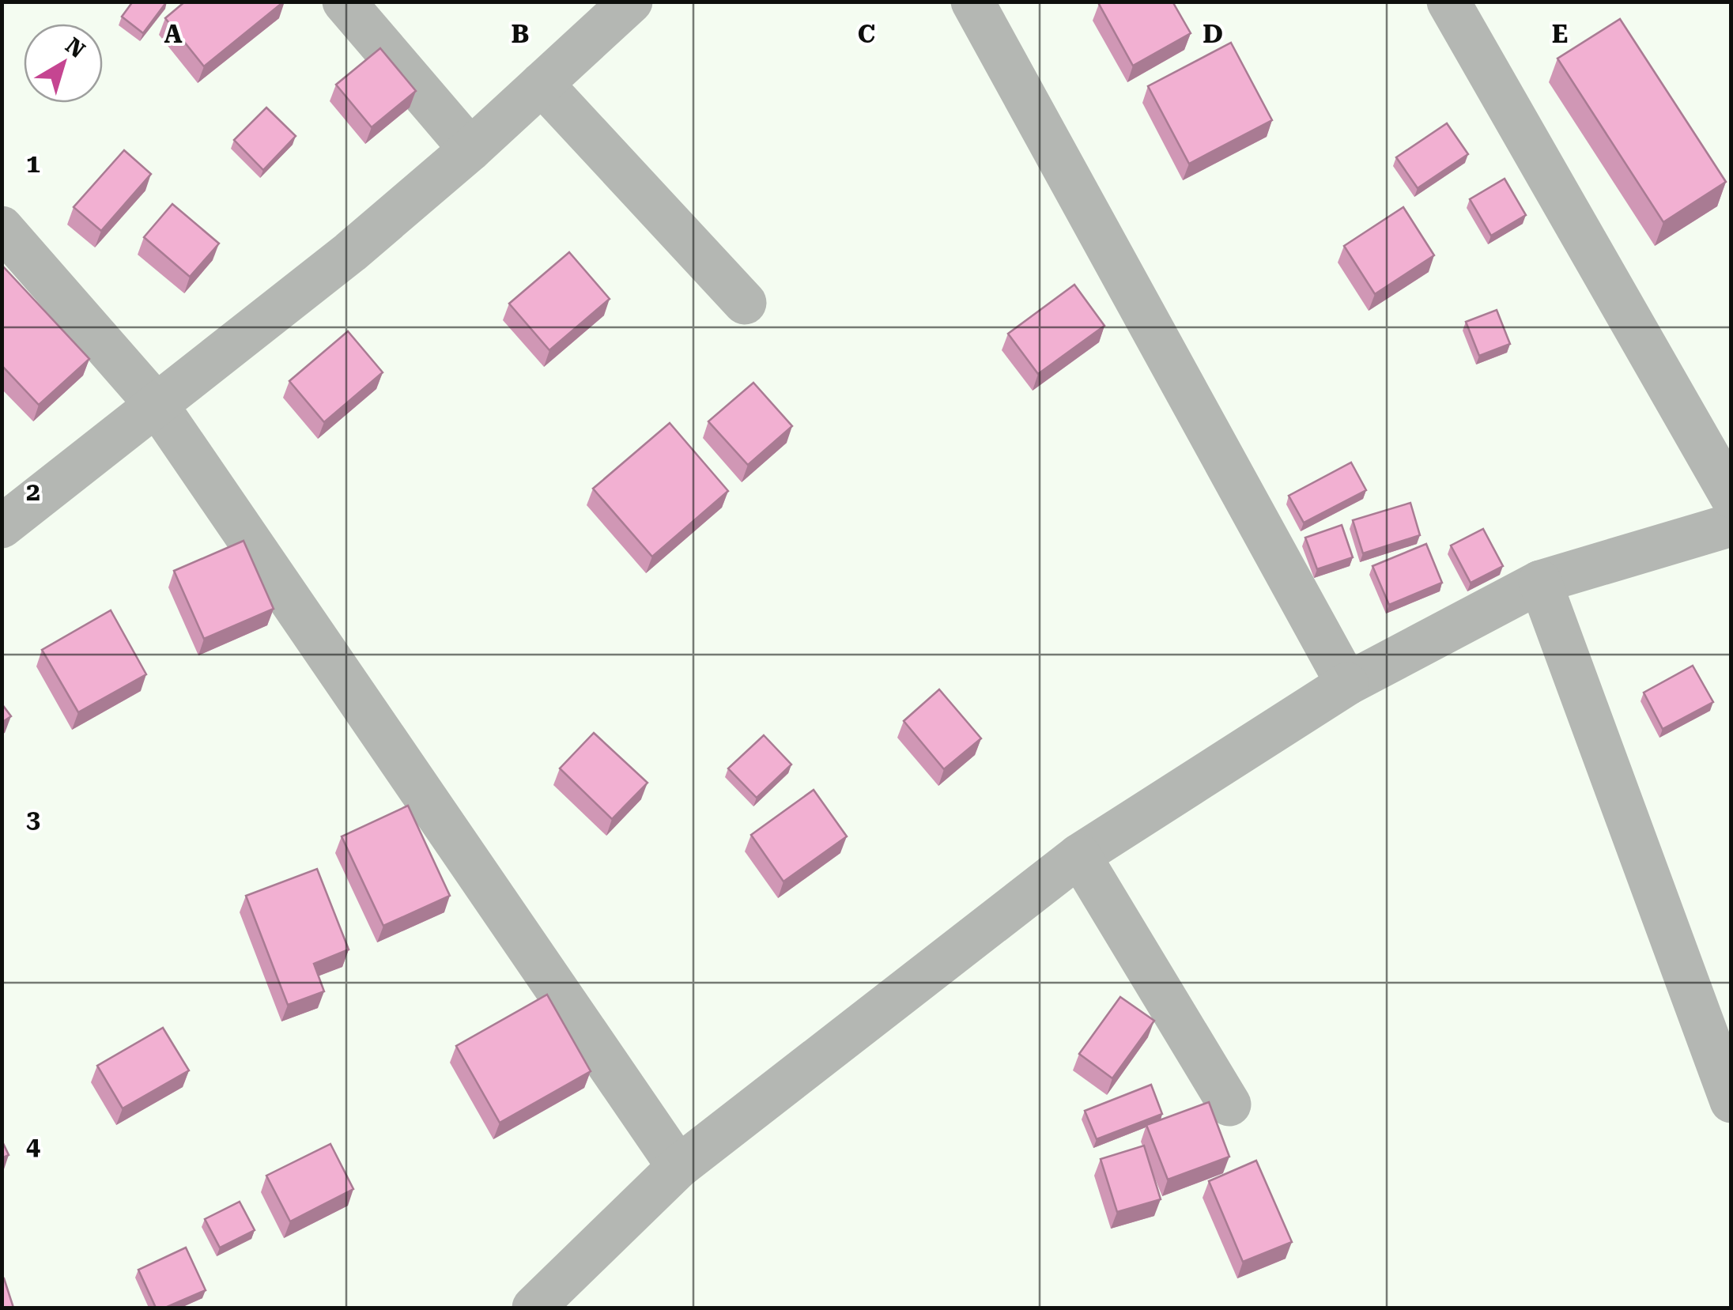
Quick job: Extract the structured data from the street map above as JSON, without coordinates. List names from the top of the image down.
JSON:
{
  "north": "top right",
  "grid": {
    "columns": [
      "A",
      "B",
      "C",
      "D",
      "E"
    ],
    "rows": [
      "1",
      "2",
      "3",
      "4"
    ]
  }
}
